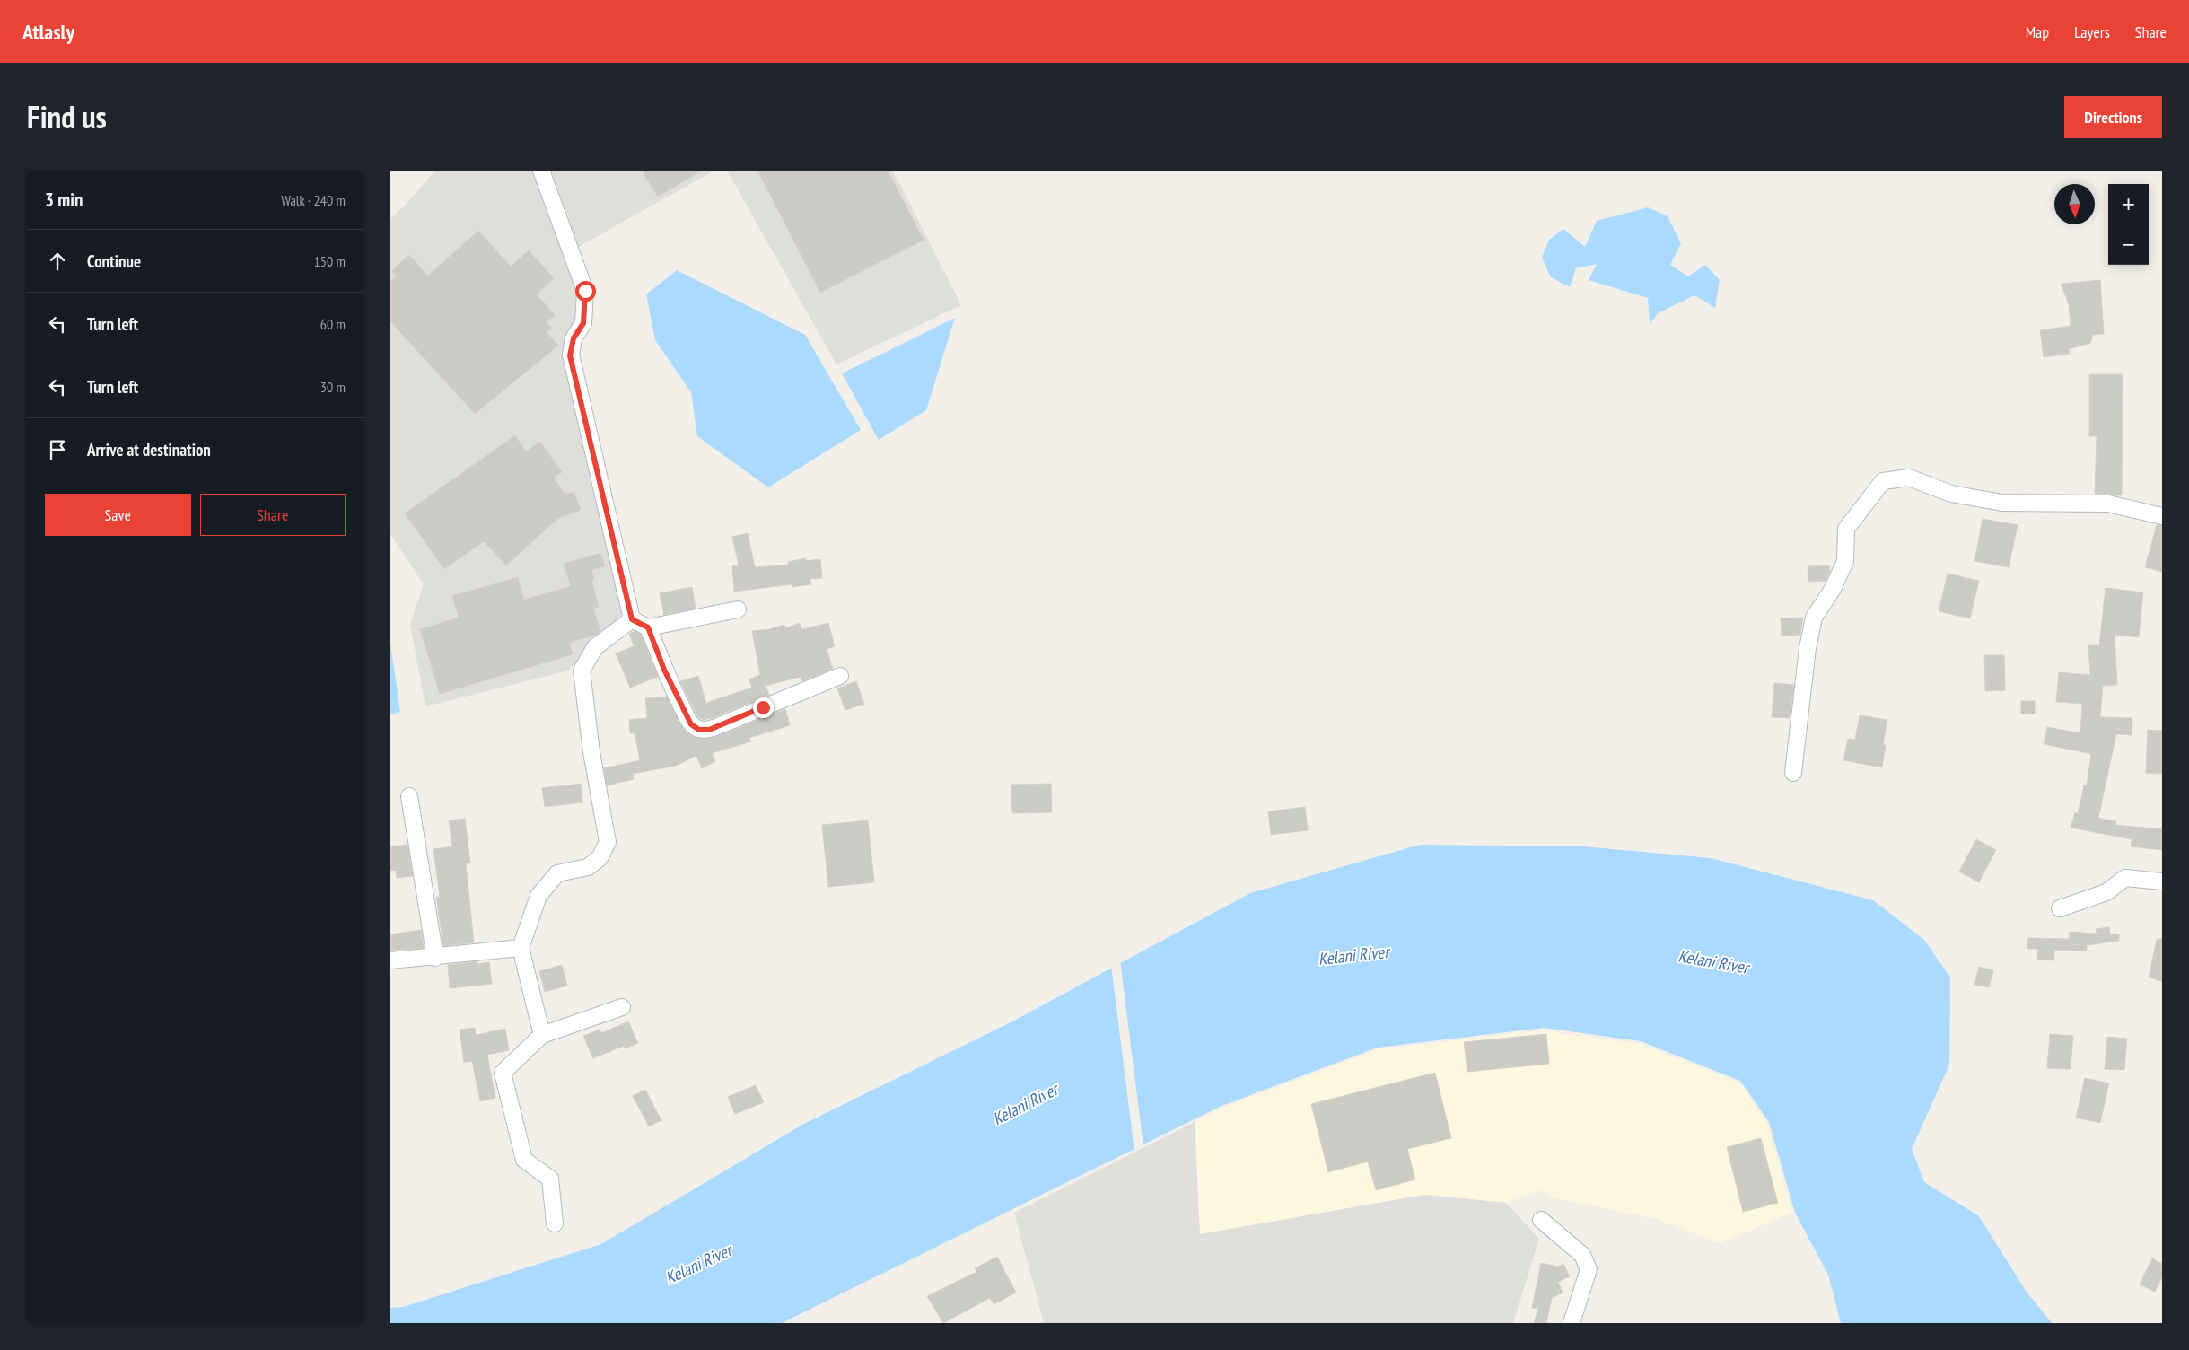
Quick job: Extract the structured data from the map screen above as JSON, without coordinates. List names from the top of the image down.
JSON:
{
  "water": ["Kelani River"],
  "north": "bottom",
  "page": {
    "header": "Atlasly",
    "nav": ["Map", "Layers", "Share"],
    "title": "Find us",
    "buttons": [
      "Directions",
      ["Save", "Share"]
    ],
    "heading": ["3 min", "Walk · 240 m"],
    "map_buttons": ["+", "−"],
    "list": [
      ["Continue", "150 m"],
      ["Turn left", "60 m"],
      ["Turn left", "30 m"],
      "Arrive at destination"
    ]
  }
}
